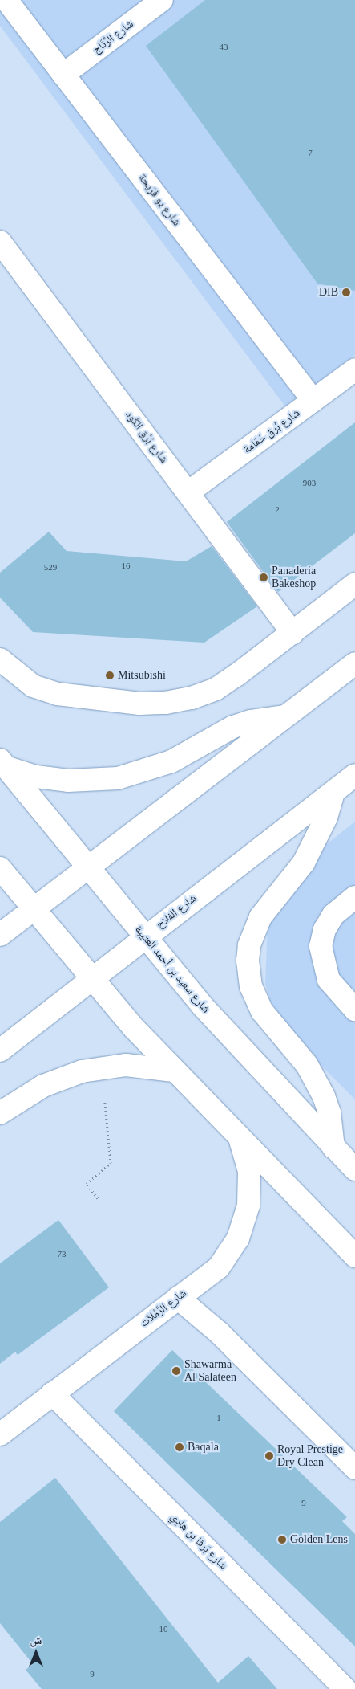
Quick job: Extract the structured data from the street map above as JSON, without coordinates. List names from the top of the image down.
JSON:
{
  "streets": {
    "main road": [
      "شارع الرِّتَاج",
      "شارع يو فرَيحة",
      "شارع بُرق حَمَامة",
      "شارع بُرْق الكُود",
      "شارع الفلاح",
      "شارع سعيد بن أحمد العتيبة",
      "شارع الرَّمْلاَت",
      "شارع بَرقا بن هادِي"
    ]
  },
  "crossings": [
    ["شارع الرِّتَاج", "شارع يو فرَيحة"],
    ["شارع يو فرَيحة", "شارع بُرق حَمَامة"],
    ["شارع بُرق حَمَامة", "شارع بُرْق الكُود"],
    ["شارع الفلاح", "شارع سعيد بن أحمد العتيبة"],
    ["شارع الرَّمْلاَت", "شارع بَرقا بن هادِي"]
  ],
  "places": [
    "DIB",
    "Panaderia Bakeshop",
    "Mitsubishi",
    "Shawarma Al Salateen",
    "Baqala",
    "Royal Prestige Dry Clean",
    "Golden Lens"
  ],
  "house_numbers": [
    "43",
    "7",
    "903",
    "2",
    "16",
    "529",
    "73",
    "1",
    "9",
    "10",
    "9"
  ],
  "north": "top"
}
